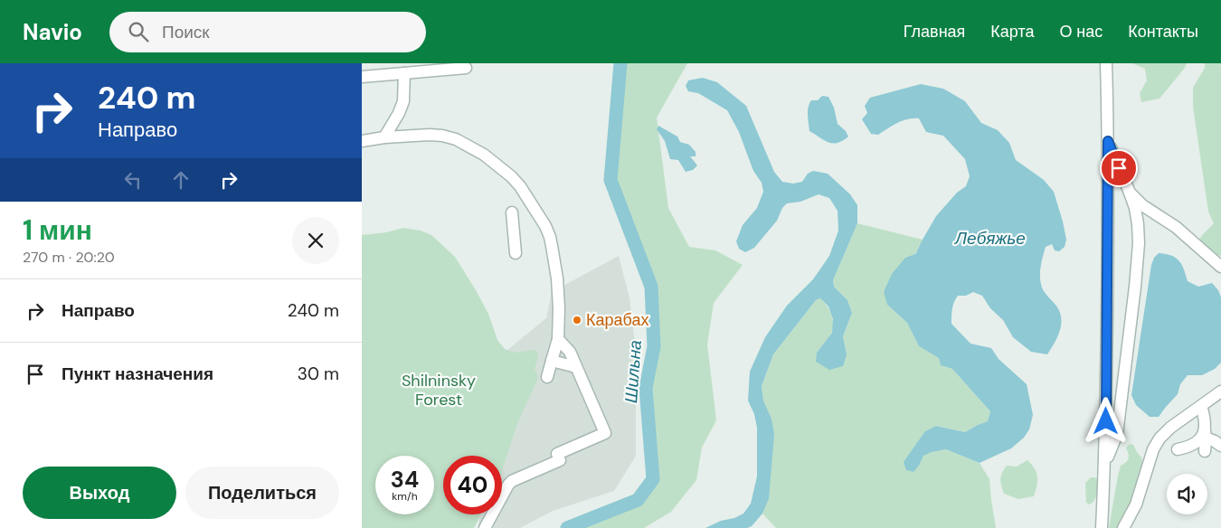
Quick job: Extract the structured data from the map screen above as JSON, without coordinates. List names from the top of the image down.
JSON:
{
  "water": ["Лебяжье", "Шильна"],
  "parks": ["Shilninsky Forest"],
  "places": ["Карабах"],
  "page": {
    "header": "Navio",
    "search": "Поиск",
    "nav": [
      "Главная",
      "Карта",
      "О нас",
      "Контакты"
    ],
    "turn": ["240 m", "Направо"],
    "heading": ["1 мин", "270 m · 20:20"],
    "list": [
      {
        "name": "Направо",
        "value": "240 m"
      },
      {
        "name": "Пункт назначения",
        "value": "30 m"
      }
    ],
    "speed": "34 km/h",
    "limit": "40",
    "buttons": ["Выход", "Поделиться"]
  }
}
